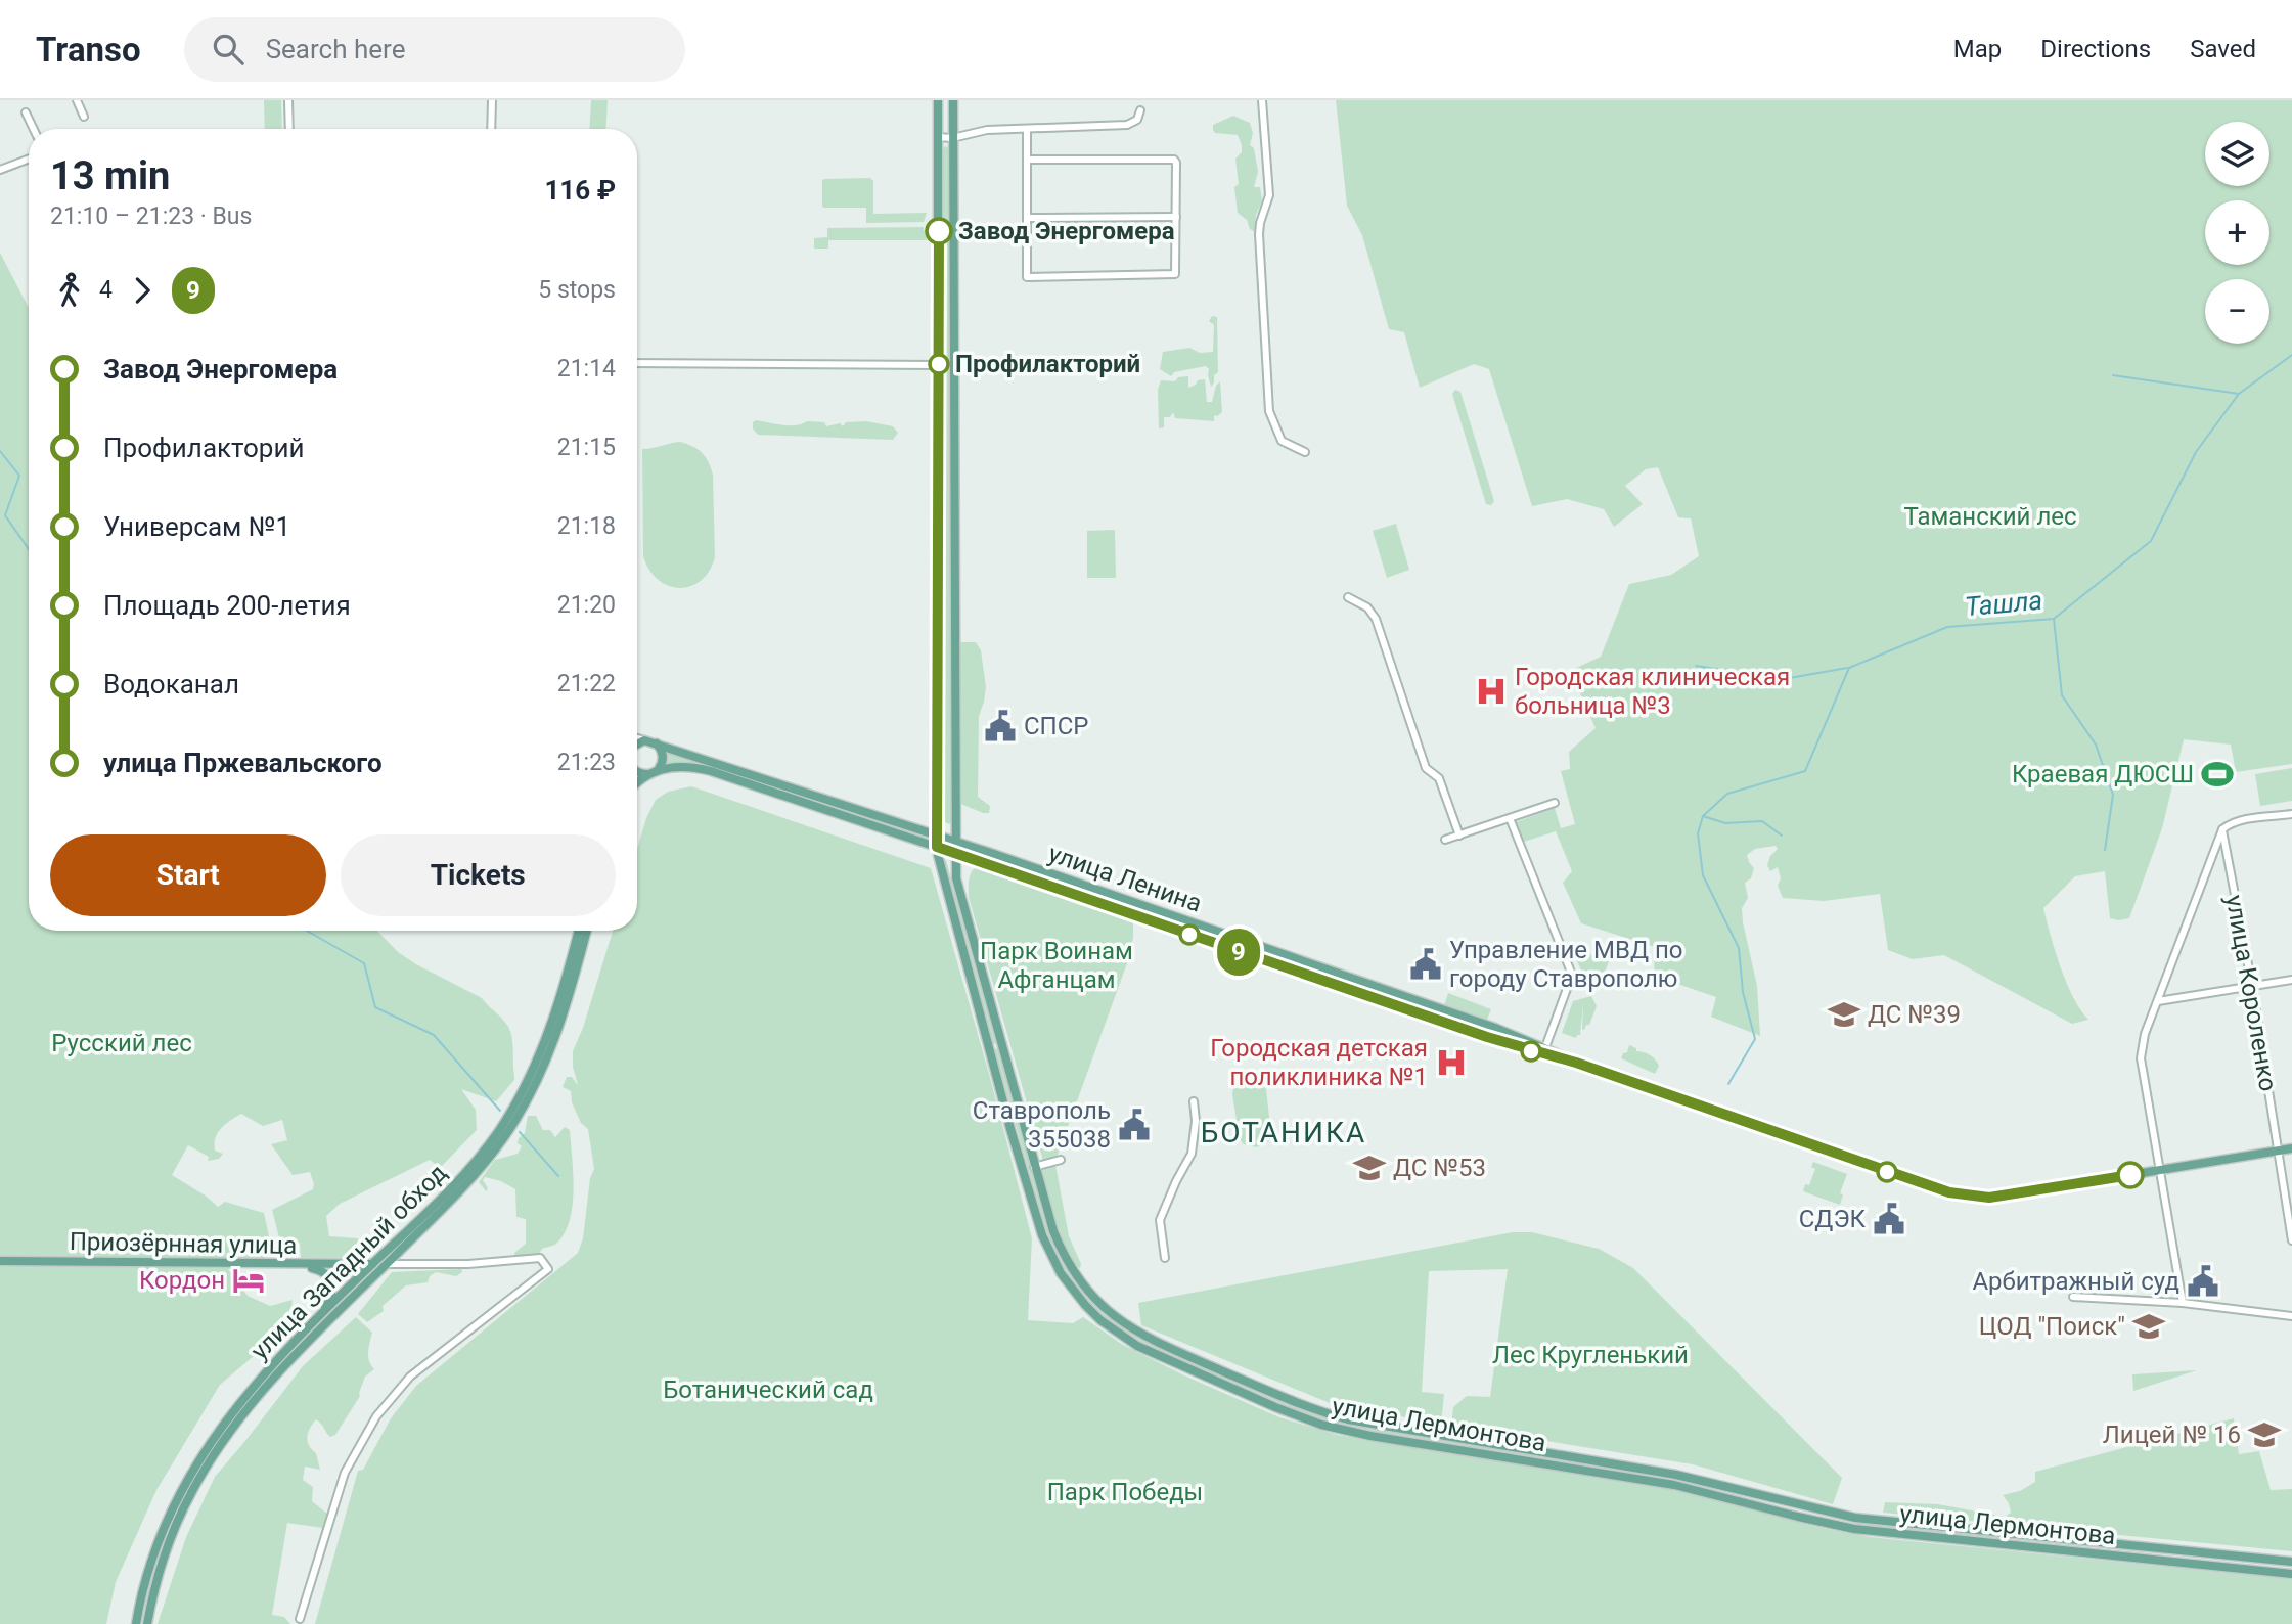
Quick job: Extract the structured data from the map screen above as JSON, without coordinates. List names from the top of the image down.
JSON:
{
  "streets": {
    "main road": [
      "улица Ленина",
      "Приозёрнная улица",
      "улица Западный обход",
      "улица Лермонтова"
    ],
    "street": ["улица Короленко"]
  },
  "crossings": [
    ["улица Ленина", "улица Короленко"],
    ["улица Ленина", "улица Лермонтова"],
    ["Приозёрнная улица", "улица Западный обход"]
  ],
  "districts": ["БОТАНИКА"],
  "water": ["Ташла"],
  "parks": [
    "Таманский лес",
    "Парк Воинам Афганцам",
    "Русский лес",
    "Лес Кругленький",
    "Ботанический сад",
    "Парк Победы"
  ],
  "places": {
    "other": ["Завод Энергомера", "Профилакторий"],
    "hospital": ["Городская клиническая больница №3", "Городская детская поликлиника №1"],
    "public building": [
      "СПСР",
      "Управление МВД по городу Ставрополю",
      "Ставрополь 355038",
      "СДЭК",
      "Арбитражный суд"
    ],
    "sports": ["Краевая ДЮСШ"],
    "school or university": [
      "ДС №39",
      "ДС №53",
      "ЦОД \"Поиск\"",
      "Лицей № 16"
    ],
    "hotel": ["Кордон"]
  },
  "lines": ["bus line 9"],
  "page": {
    "header": "Transo",
    "search": "Search here",
    "nav": ["Map", "Directions", "Saved"],
    "on_map": "9",
    "map_buttons": ["+", "−"],
    "heading": ["13 min", "21:10 – 21:23 · Bus", "116 ₽"],
    "legs": ["4", "9", "5 stops"],
    "list": [
      {
        "name": "Завод Энергомера",
        "value": "21:14"
      },
      {
        "name": "Профилакторий",
        "value": "21:15"
      },
      {
        "name": "Универсам №1",
        "value": "21:18"
      },
      {
        "name": "Площадь 200-летия",
        "value": "21:20"
      },
      {
        "name": "Водоканал",
        "value": "21:22"
      },
      {
        "name": "улица Пржевальского",
        "value": "21:23"
      }
    ],
    "buttons": ["Start", "Tickets"]
  }
}
